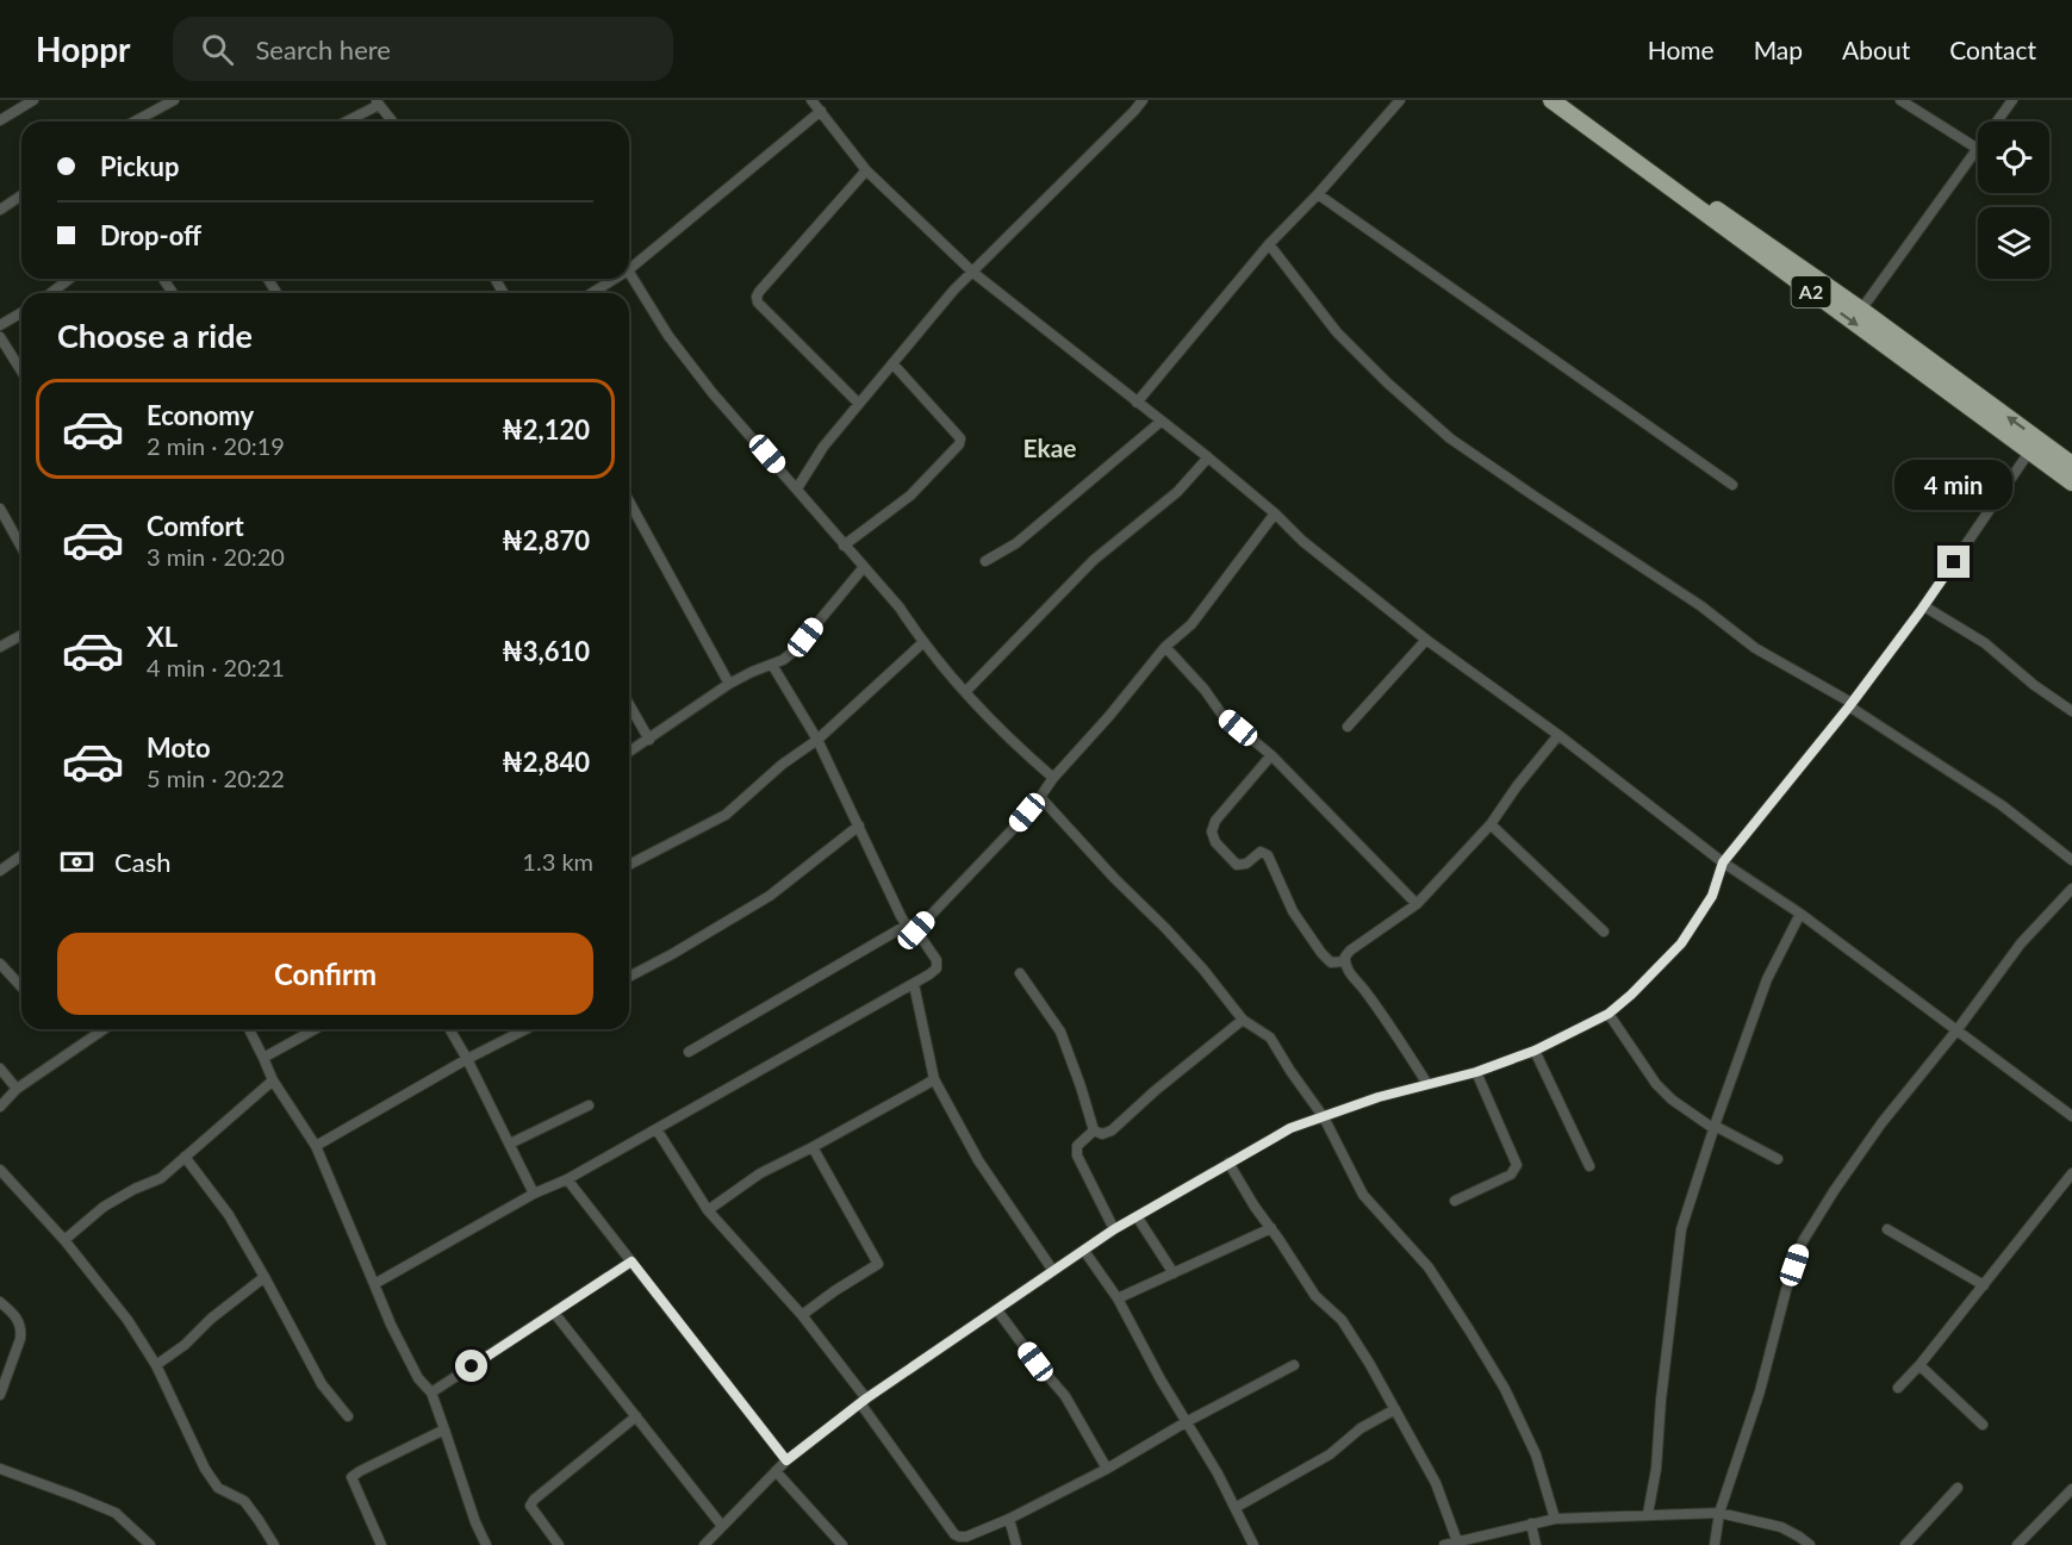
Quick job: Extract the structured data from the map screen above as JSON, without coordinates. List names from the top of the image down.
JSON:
{
  "streets": {
    "highway": ["A2"]
  },
  "districts": ["Ekae"],
  "page": {
    "header": "Hoppr",
    "search": "Search here",
    "nav": [
      "Home",
      "Map",
      "About",
      "Contact"
    ],
    "banner": ["Pickup", "Drop-off"],
    "heading": "Choose a ride",
    "list": [
      {
        "name": "Economy",
        "note": "2 min · 20:19",
        "value": "₦2,120"
      },
      {
        "name": "Comfort",
        "note": "3 min · 20:20",
        "value": "₦2,870"
      },
      {
        "name": "XL",
        "note": "4 min · 20:21",
        "value": "₦3,610"
      },
      {
        "name": "Moto",
        "note": "5 min · 20:22",
        "value": "₦2,840"
      }
    ],
    "bubble": "4 min",
    "pay": ["Cash", "1.3 km"],
    "buttons": "Confirm"
  }
}
